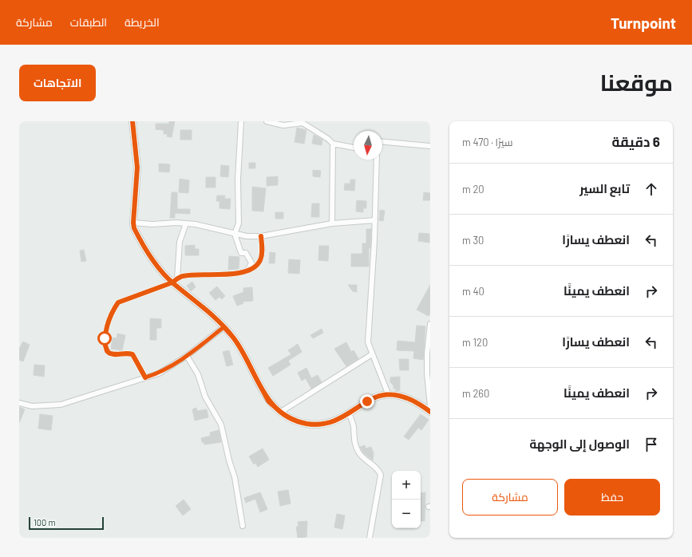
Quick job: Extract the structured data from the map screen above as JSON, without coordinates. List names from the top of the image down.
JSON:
{
  "scale_bar": "100 m",
  "north": "bottom",
  "page": {
    "header": "Turnpoint",
    "nav": ["الخريطة", "الطبقات", "مشاركة"],
    "title": "موقعنا",
    "buttons": [
      "الاتجاهات",
      ["حفظ", "مشاركة"]
    ],
    "heading": ["6 دقيقة", "سيرًا · 470 m"],
    "list": [
      ["تابع السير", "20 m"],
      ["انعطف يسارًا", "30 m"],
      ["انعطف يمينًا", "40 m"],
      ["انعطف يسارًا", "120 m"],
      ["انعطف يمينًا", "260 m"],
      "الوصول إلى الوجهة"
    ],
    "map_buttons": ["+", "−"],
    "scale": "100 m"
  }
}
